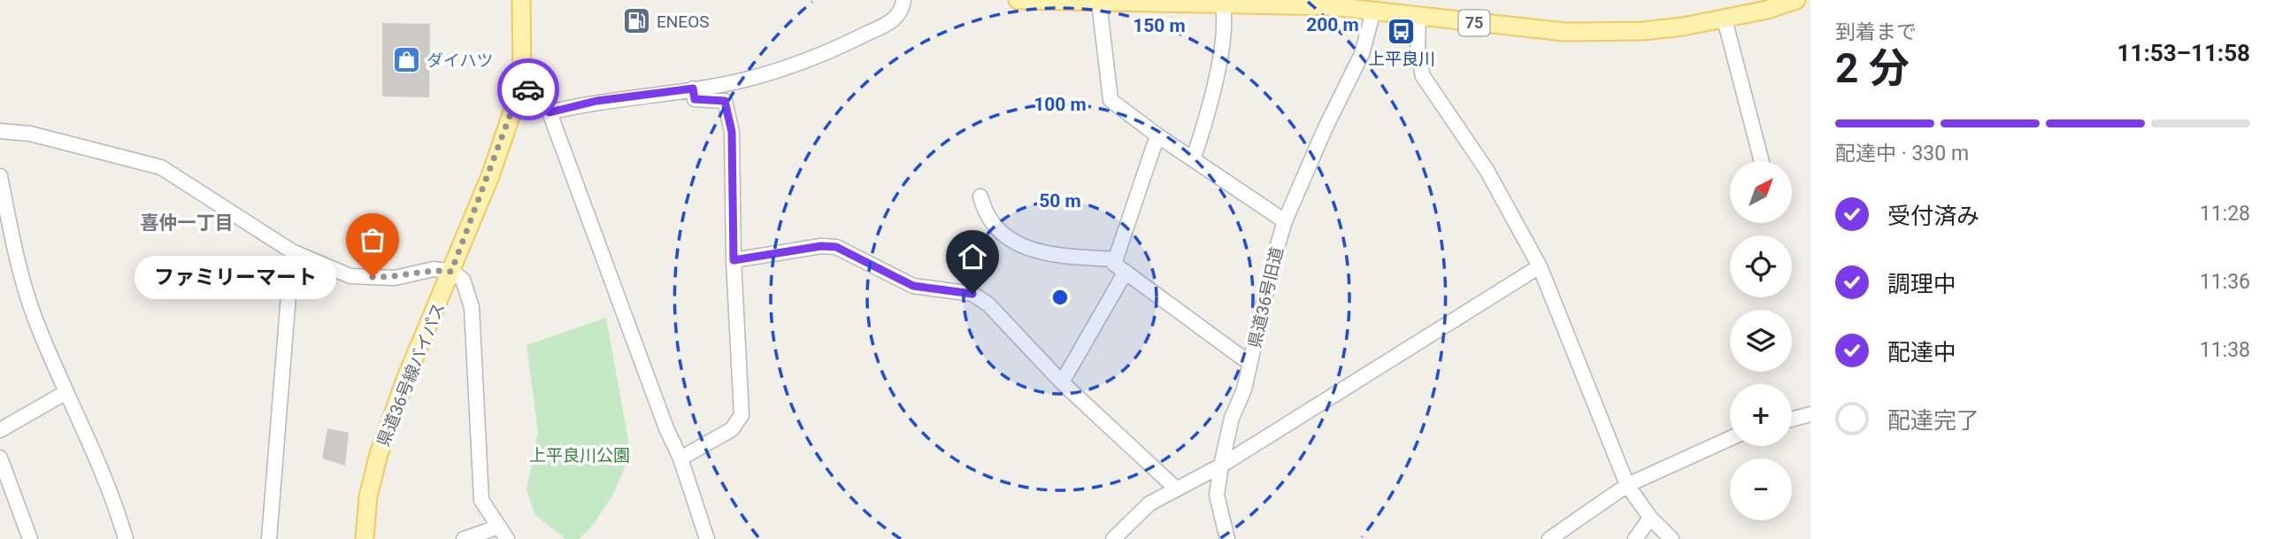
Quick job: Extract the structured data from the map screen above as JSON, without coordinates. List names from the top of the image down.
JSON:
{
  "streets": {
    "main road": ["75", "県道36号線バイパス"],
    "street": ["県道36号旧道"]
  },
  "crossings": [
    ["75", "県道36号旧道"]
  ],
  "districts": ["喜仲一丁目"],
  "parks": ["上平良川公園"],
  "places": {
    "fuel station": ["ENEOS"],
    "bus stop": ["上平良川"],
    "shop": ["ダイハツ"],
    "other": ["ファミリーマート"]
  },
  "north": "top right",
  "page": {
    "heading": ["2 分", "到着まで", "11:53–11:58"],
    "bar": "配達中 · 330 m",
    "map_buttons": ["+", "−"],
    "list": [
      ["受付済み", "11:28"],
      ["調理中", "11:36"],
      ["配達中", "11:38"],
      "配達完了"
    ],
    "bubble": "ファミリーマート"
  },
  "rings": [
    "200 m",
    "150 m",
    "100 m",
    "50 m"
  ]
}
